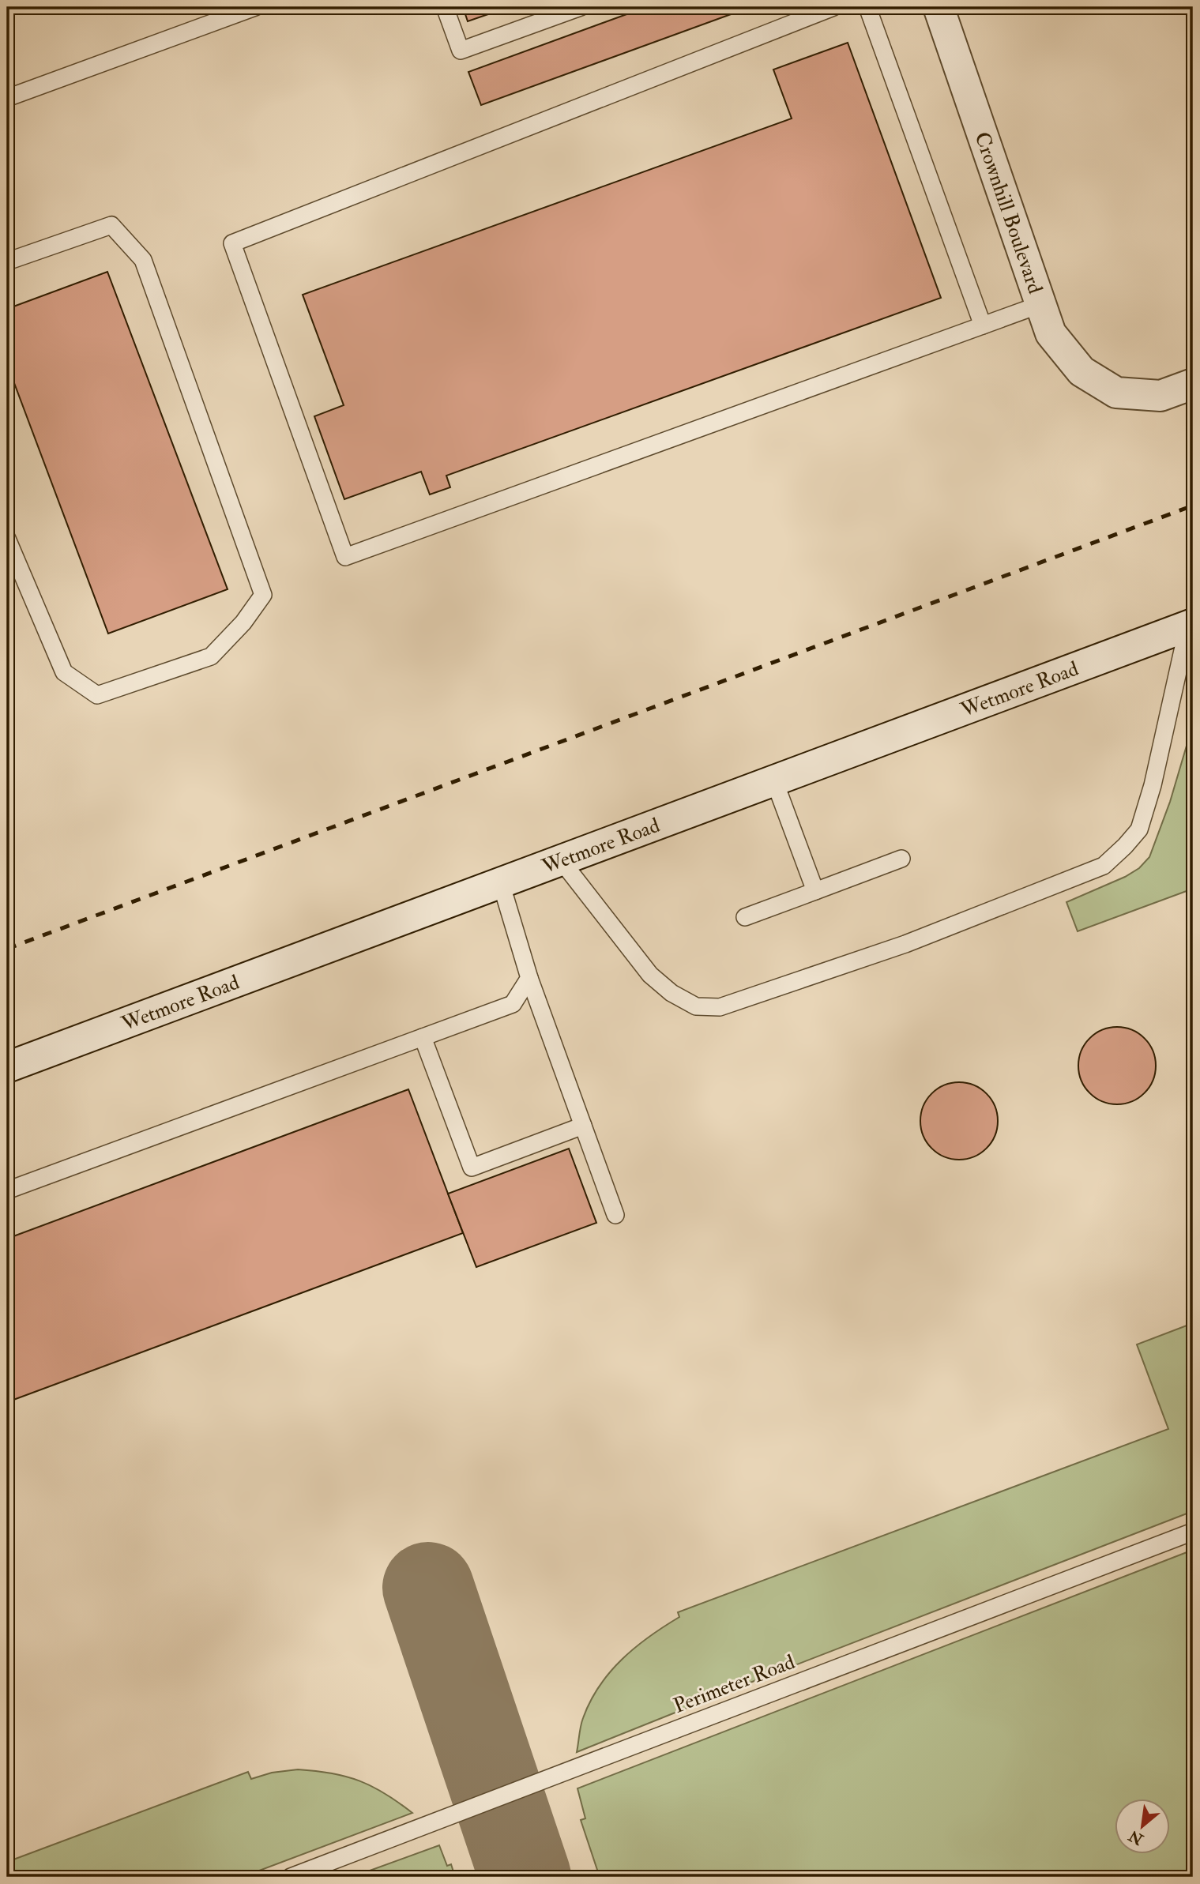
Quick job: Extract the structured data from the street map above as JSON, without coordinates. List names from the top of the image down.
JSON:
{
  "streets": {
    "main road": ["Crownhill Boulevard", "Wetmore Road"],
    "lane": ["Perimeter Road"]
  },
  "north": "bottom left"
}
